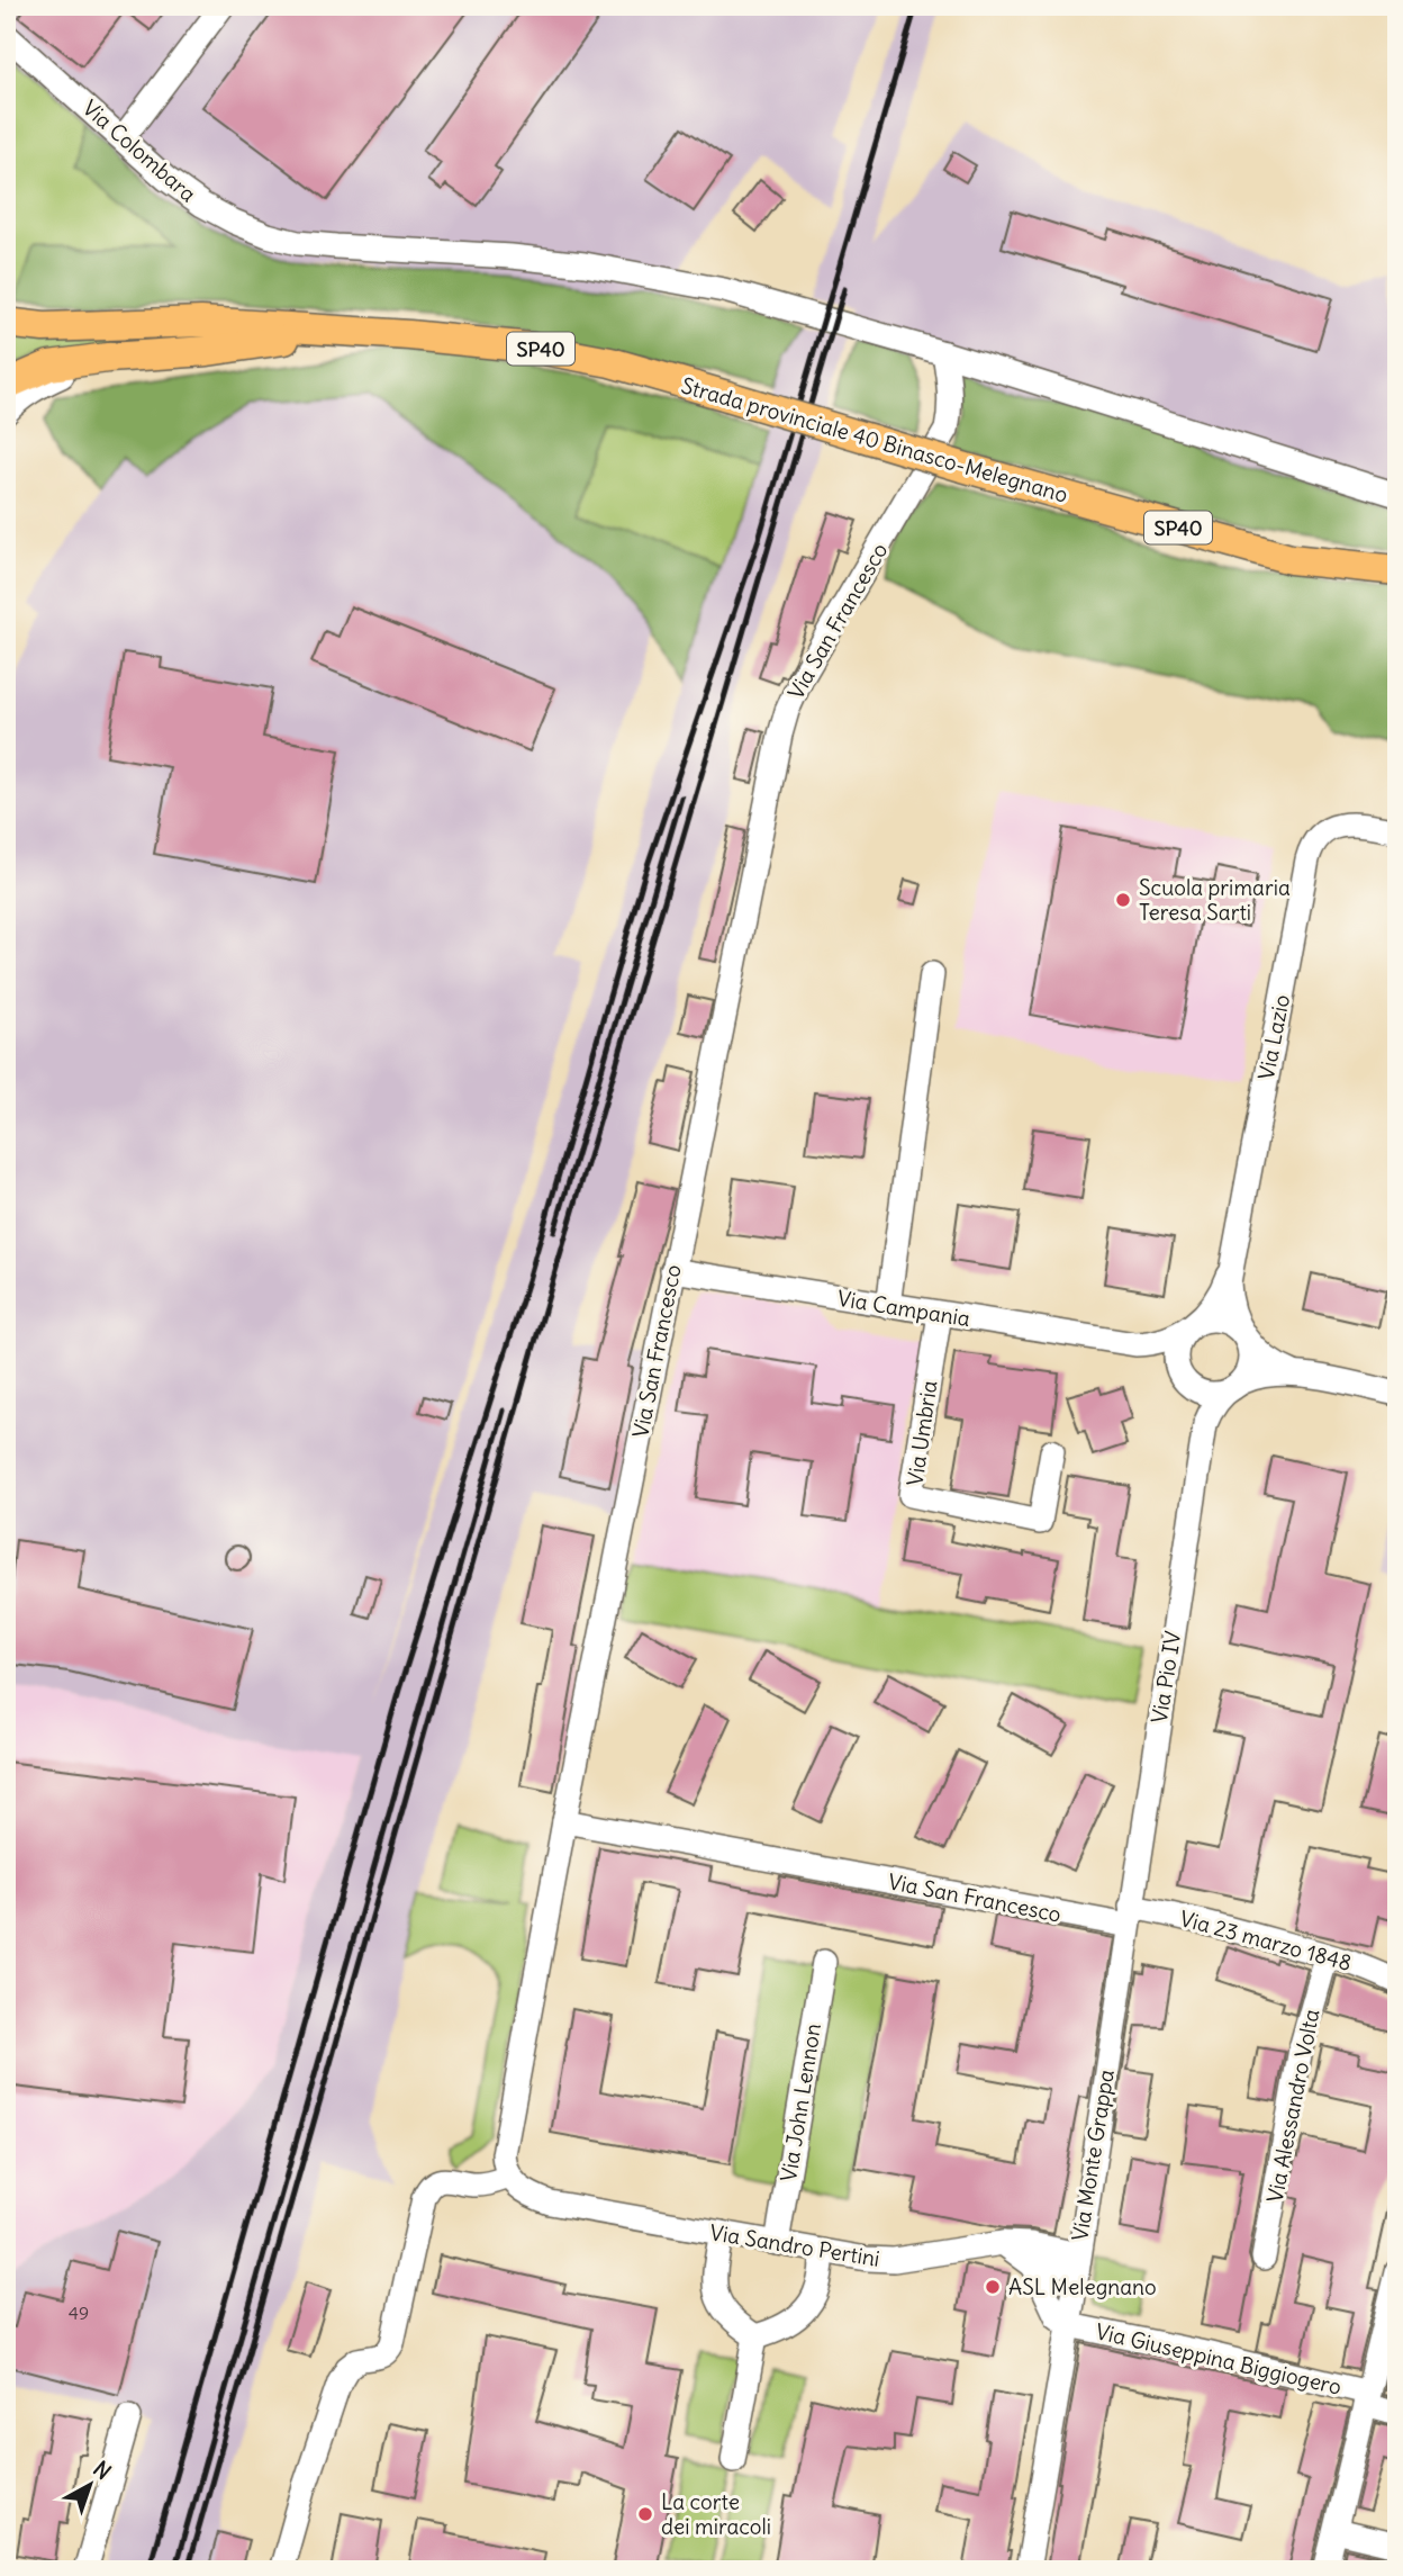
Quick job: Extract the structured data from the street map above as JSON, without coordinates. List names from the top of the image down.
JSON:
{
  "streets": {
    "main road": ["SP40", "Strada provinciale 40 Binasco-Melegnano"],
    "street": [
      "Via Colombara",
      "Via San Francesco",
      "Via Lazio",
      "Via Campania",
      "Via Umbria",
      "Via Pio IV",
      "Via 23 marzo 1848",
      "Via John Lennon",
      "Via Alessandro Volta",
      "Via Monte Grappa",
      "Via Sandro Pertini",
      "Via Giuseppina Biggiogero"
    ]
  },
  "crossings": [
    ["Via Colombara", "Via San Francesco"],
    ["Via San Francesco", "Via Campania"],
    ["Via San Francesco", "Via Pio IV"],
    ["Via San Francesco", "Via 23 marzo 1848"],
    ["Via San Francesco", "Via Monte Grappa"],
    ["Via Lazio", "Via Campania"],
    ["Via Lazio", "Via Pio IV"],
    ["Via Campania", "Via Umbria"],
    ["Via Campania", "Via Pio IV"],
    ["Via Pio IV", "Via 23 marzo 1848"],
    ["Via Pio IV", "Via Monte Grappa"],
    ["Via 23 marzo 1848", "Via Alessandro Volta"],
    ["Via 23 marzo 1848", "Via Monte Grappa"],
    ["Via John Lennon", "Via Sandro Pertini"],
    ["Via Monte Grappa", "Via Sandro Pertini"],
    ["Via Monte Grappa", "Via Giuseppina Biggiogero"]
  ],
  "places": ["Scuola primaria Teresa Sarti", "ASL Melegnano", "La corte dei miracoli"],
  "house_numbers": ["49"],
  "north": "top right"
}
